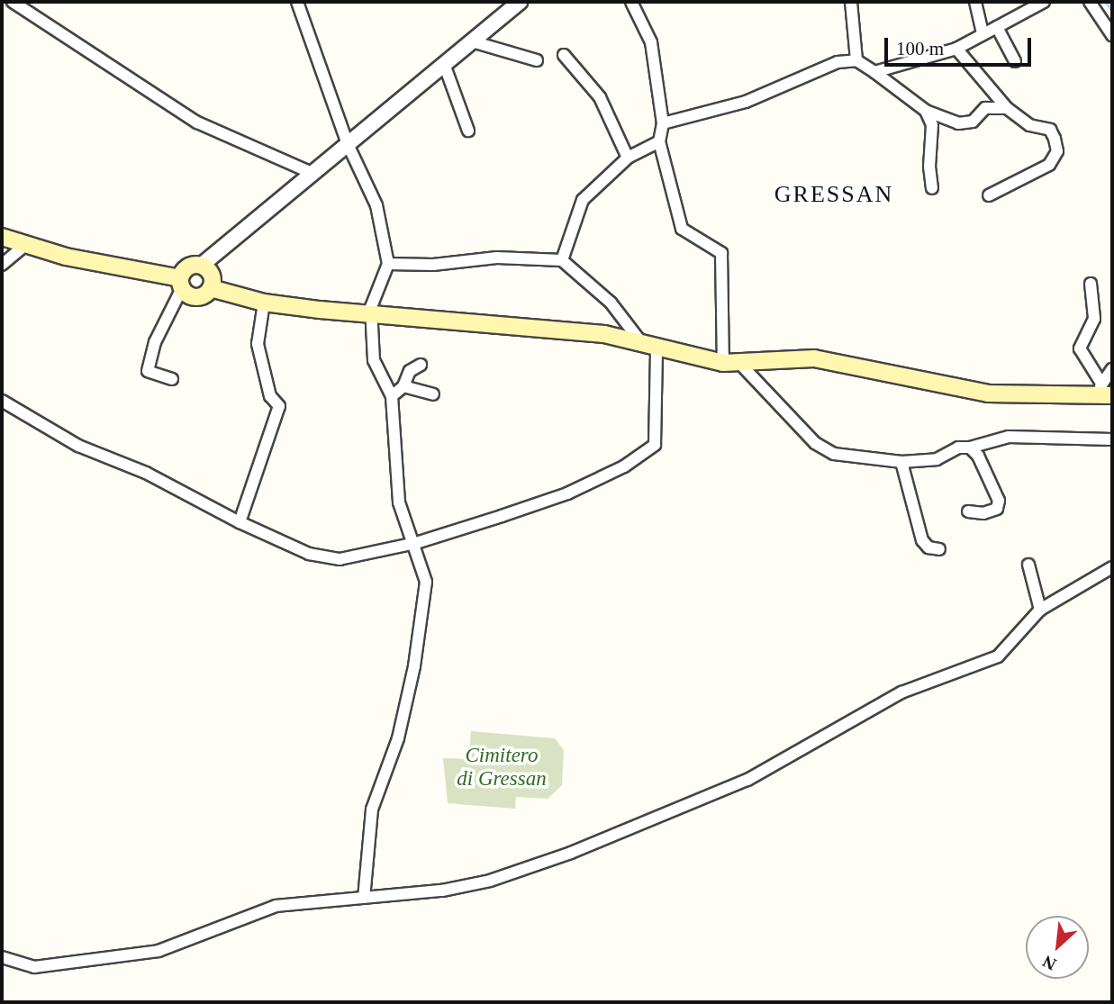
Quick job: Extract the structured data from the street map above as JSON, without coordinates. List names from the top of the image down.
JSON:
{
  "districts": ["GRESSAN"],
  "parks": ["Cimitero di Gressan"],
  "scale_bar": "100 m",
  "north": "bottom left"
}
